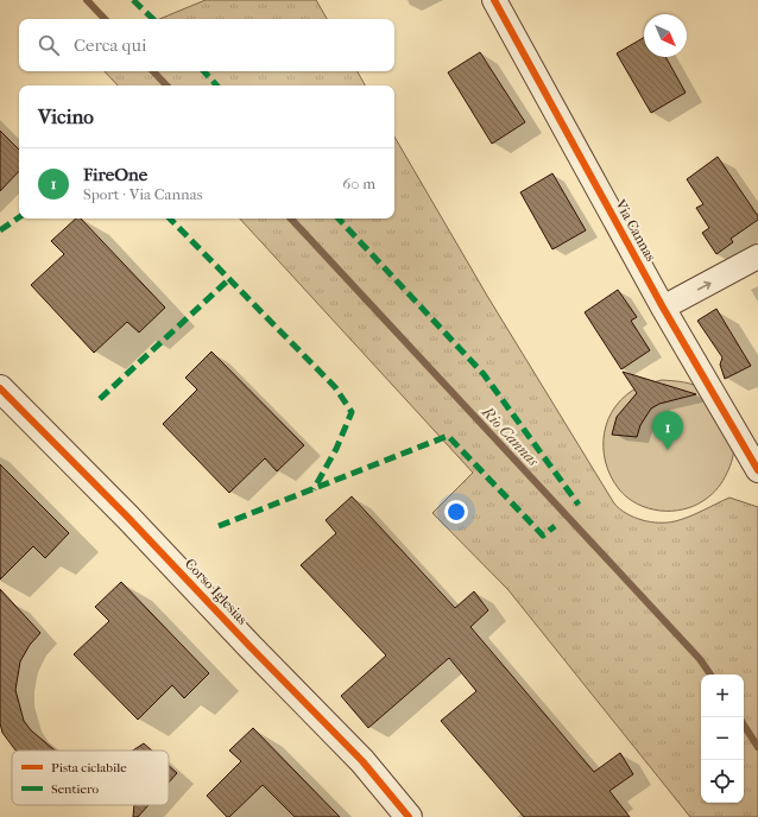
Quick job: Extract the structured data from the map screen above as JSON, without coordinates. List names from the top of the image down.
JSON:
{
  "streets": {
    "street": ["Via Cannas", "Corso Iglesias"]
  },
  "water": ["Rio Cannas"],
  "legend": ["Pista ciclabile", "Sentiero"],
  "north": "bottom right",
  "page": {
    "search": "Cerca qui",
    "heading": "Vicino",
    "list": [
      {
        "mark": "1",
        "name": "FireOne",
        "note": "Sport · Via Cannas",
        "value": "60 m"
      }
    ],
    "pins": "1",
    "map_buttons": ["+", "−"]
  }
}
